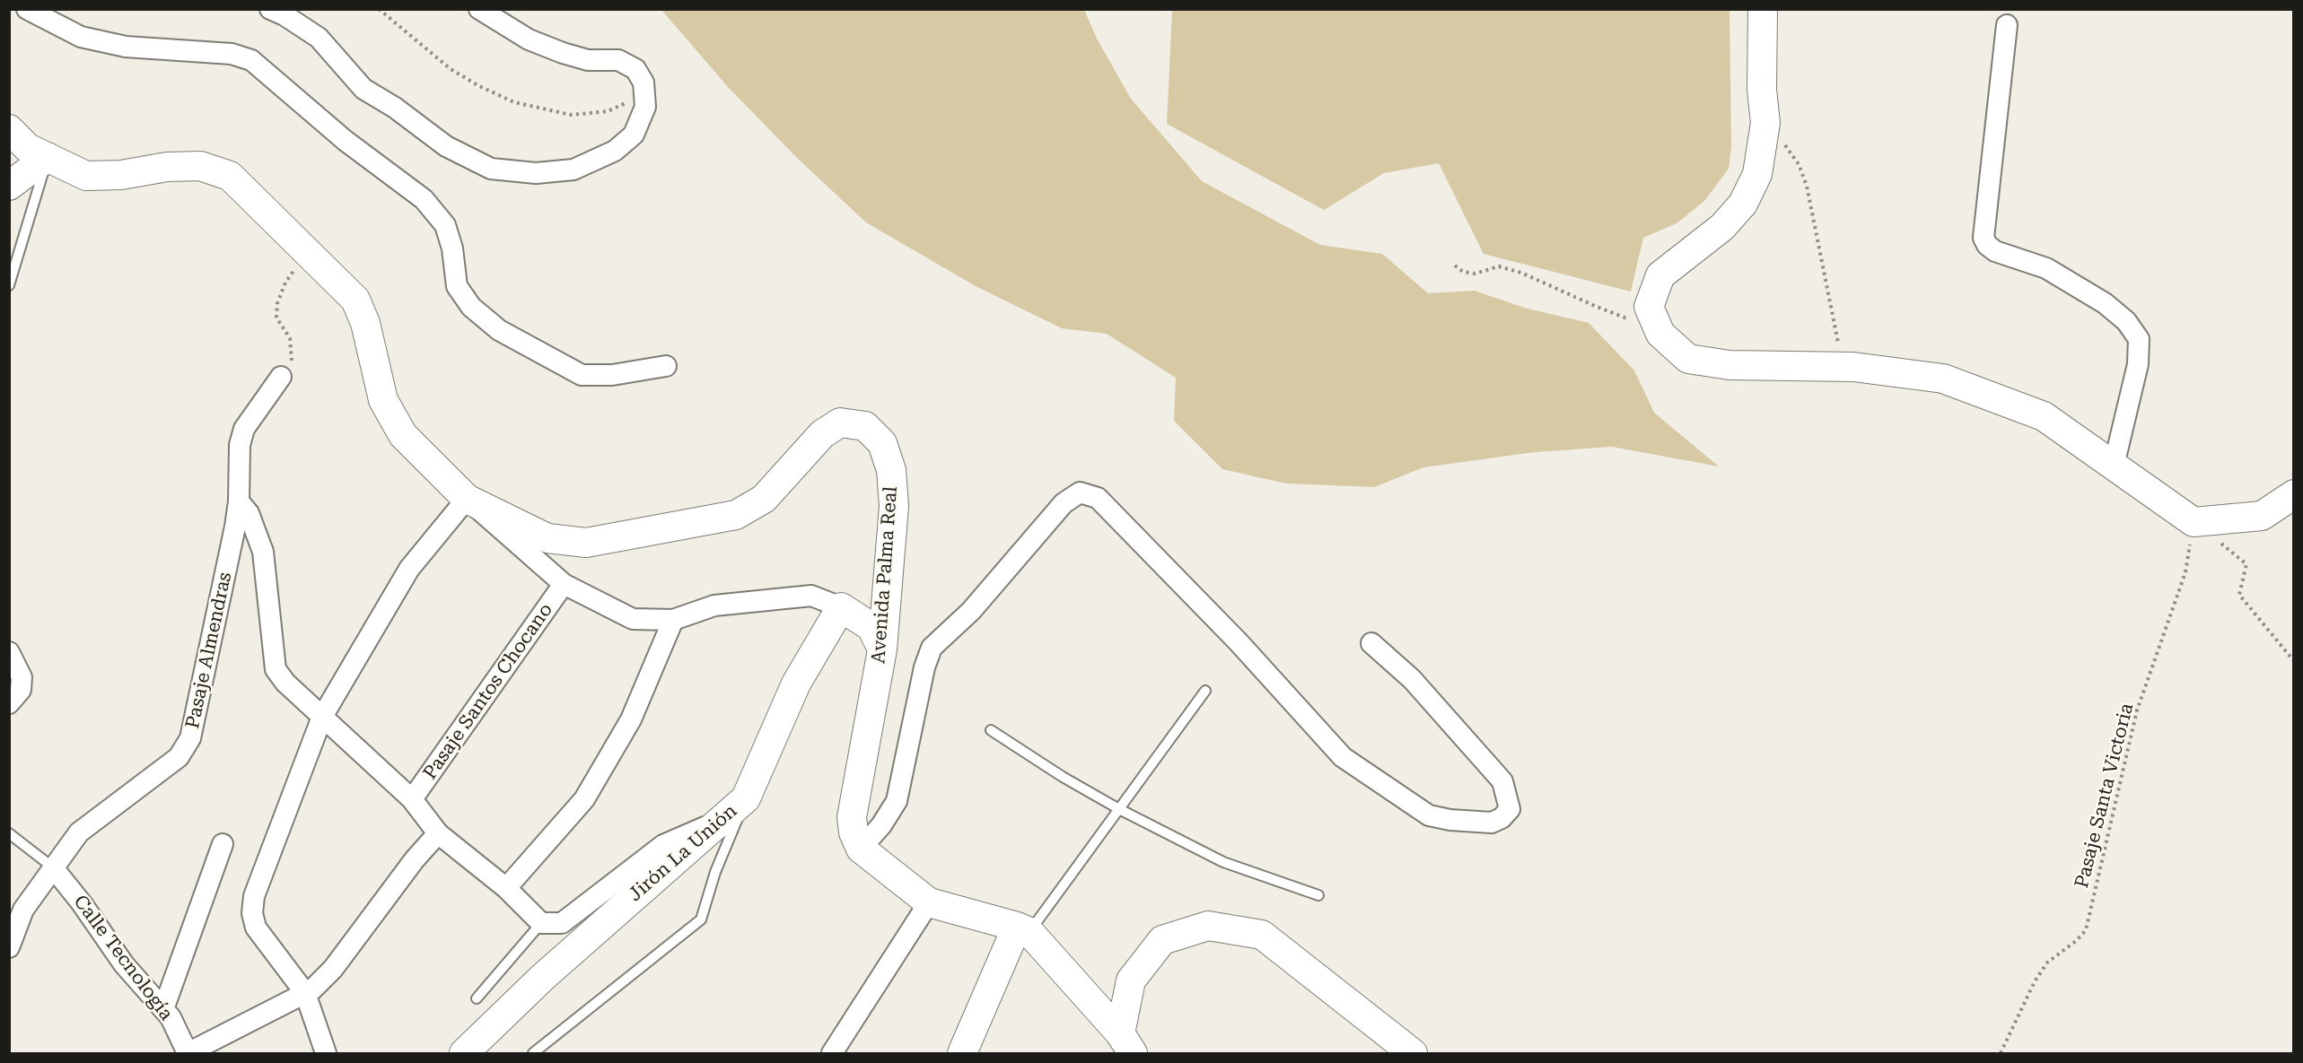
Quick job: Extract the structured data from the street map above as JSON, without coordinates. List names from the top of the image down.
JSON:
{
  "streets": {
    "main road": ["Avenida Palma Real", "Jirón La Unión"],
    "street": ["Pasaje Almendras", "Pasaje Santos Chocano", "Calle Tecnología"],
    "path": ["Pasaje Santa Victoria"]
  },
  "crossings": [
    ["Pasaje Almendras", "Calle Tecnología"]
  ]
}
